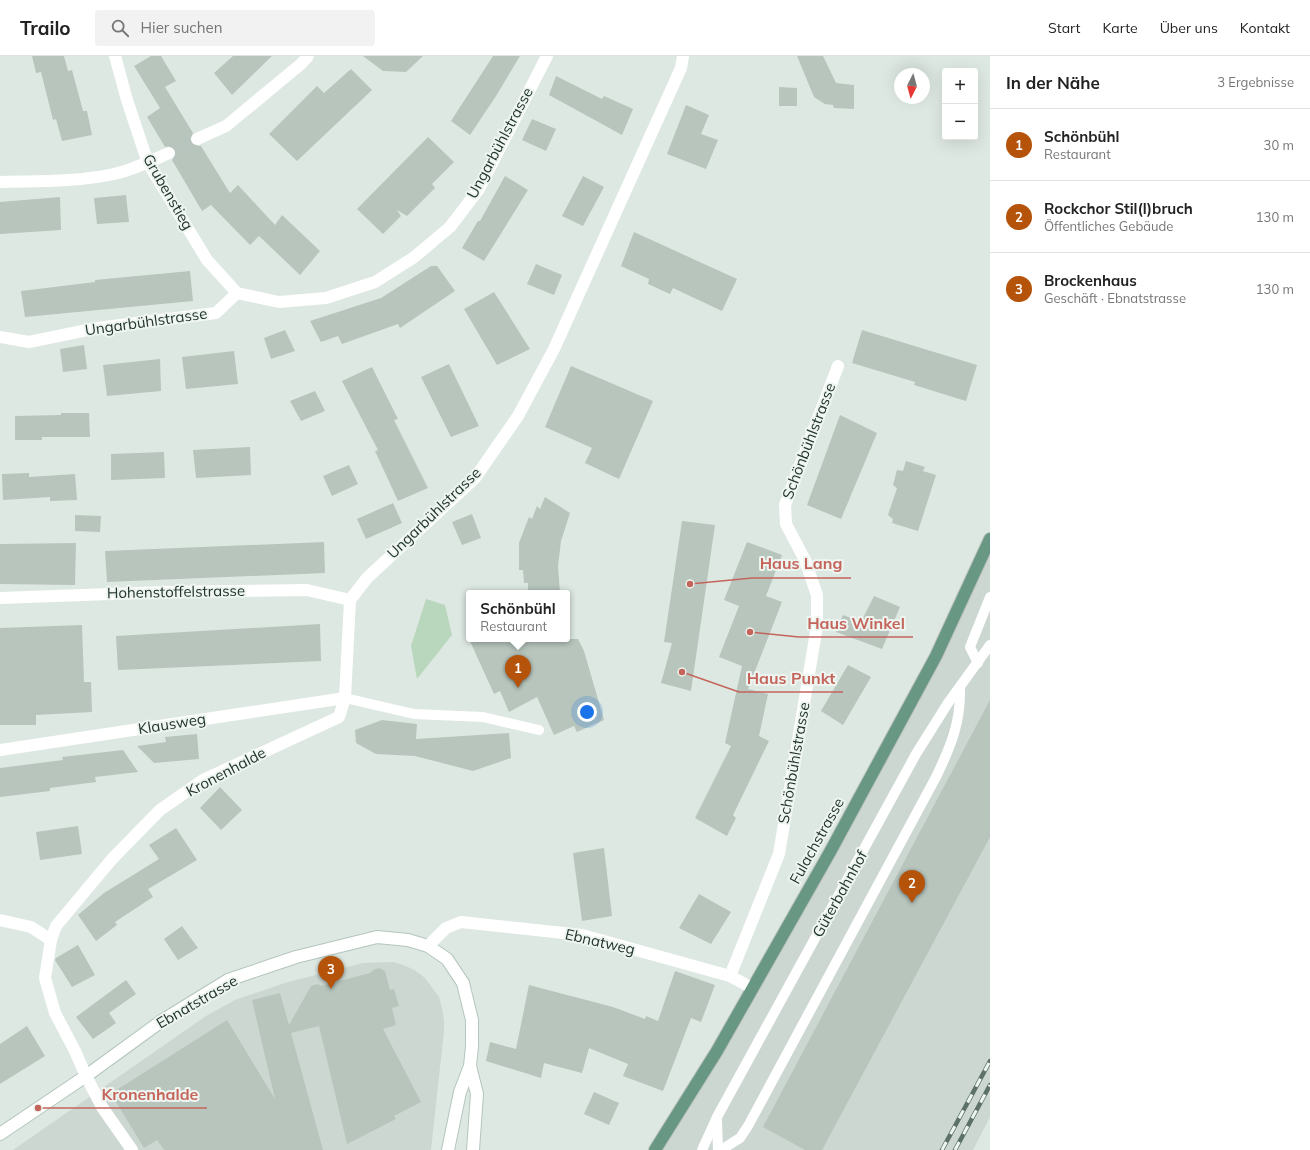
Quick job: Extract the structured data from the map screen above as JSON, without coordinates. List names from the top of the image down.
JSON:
{
  "streets": {
    "main road": ["Fulachstrasse"],
    "street": [
      "Ungarbühlstrasse",
      "Grubenstieg",
      "Schönbühlstrasse",
      "Hohenstoffelstrasse",
      "Klausweg",
      "Kronenhalde",
      "Ebnatweg",
      "Ebnatstrasse"
    ],
    "lane": ["Güterbahnhof"]
  },
  "crossings": [
    ["Ungarbühlstrasse", "Grubenstieg"],
    ["Ungarbühlstrasse", "Hohenstoffelstrasse"],
    ["Ungarbühlstrasse", "Kronenhalde"],
    ["Schönbühlstrasse", "Ebnatweg"],
    ["Hohenstoffelstrasse", "Kronenhalde"],
    ["Klausweg", "Kronenhalde"],
    ["Kronenhalde", "Ebnatstrasse"],
    ["Fulachstrasse", "Ebnatweg"],
    ["Ebnatweg", "Ebnatstrasse"]
  ],
  "places": [
    "Haus Lang",
    "Haus Winkel",
    "Haus Punkt",
    "Kronenhalde"
  ],
  "north": "bottom",
  "page": {
    "header": "Trailo",
    "search": "Hier suchen",
    "nav": [
      "Start",
      "Karte",
      "Über uns",
      "Kontakt"
    ],
    "heading": ["In der Nähe", "3 Ergebnisse"],
    "map_buttons": ["+", "−"],
    "list": [
      {
        "mark": "1",
        "name": "Schönbühl",
        "note": "Restaurant",
        "value": "30 m"
      },
      {
        "mark": "2",
        "name": "Rockchor Stil(l)bruch",
        "note": "Öffentliches Gebäude",
        "value": "130 m"
      },
      {
        "mark": "3",
        "name": "Brockenhaus",
        "note": "Geschäft · Ebnatstrasse",
        "value": "130 m"
      }
    ],
    "popup": ["Schönbühl", "Restaurant"],
    "pins": ["1", "2", "3"]
  }
}
